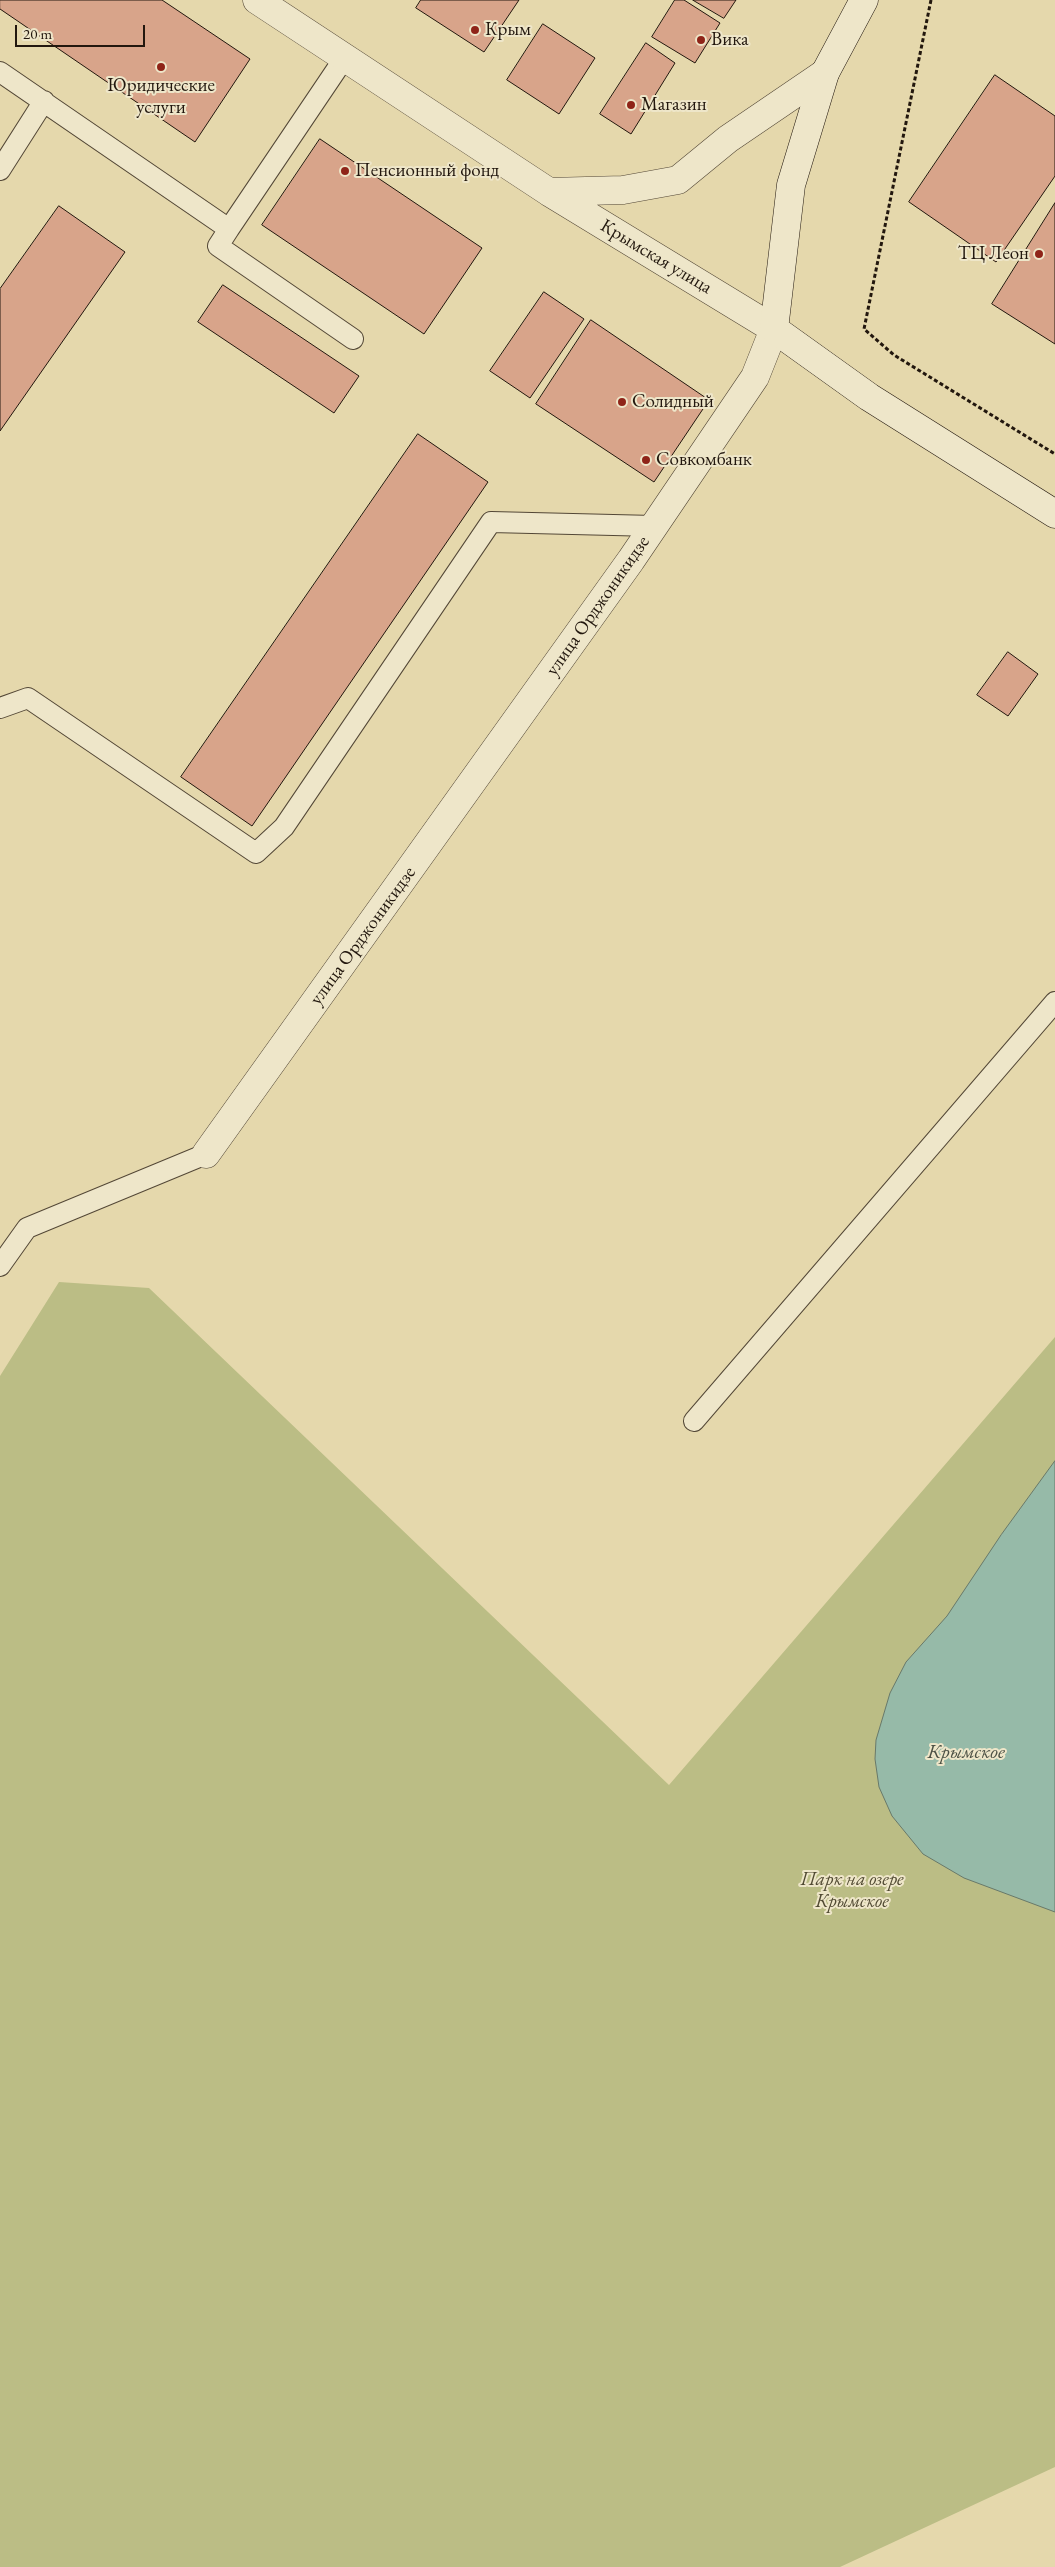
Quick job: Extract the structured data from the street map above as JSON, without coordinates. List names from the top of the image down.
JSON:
{
  "streets": {
    "street": ["Крымская улица", "улица Орджоникидзе"]
  },
  "crossings": [
    ["Крымская улица", "улица Орджоникидзе"]
  ],
  "water": ["Крымское"],
  "parks": ["Парк на озере Крымское"],
  "places": [
    "Крым",
    "Вика",
    "Юридические услуги",
    "Магазин",
    "Пенсионный фонд",
    "ТЦ Леон",
    "Солидный",
    "Совкомбанк"
  ],
  "scale_bar": "20 m"
}
